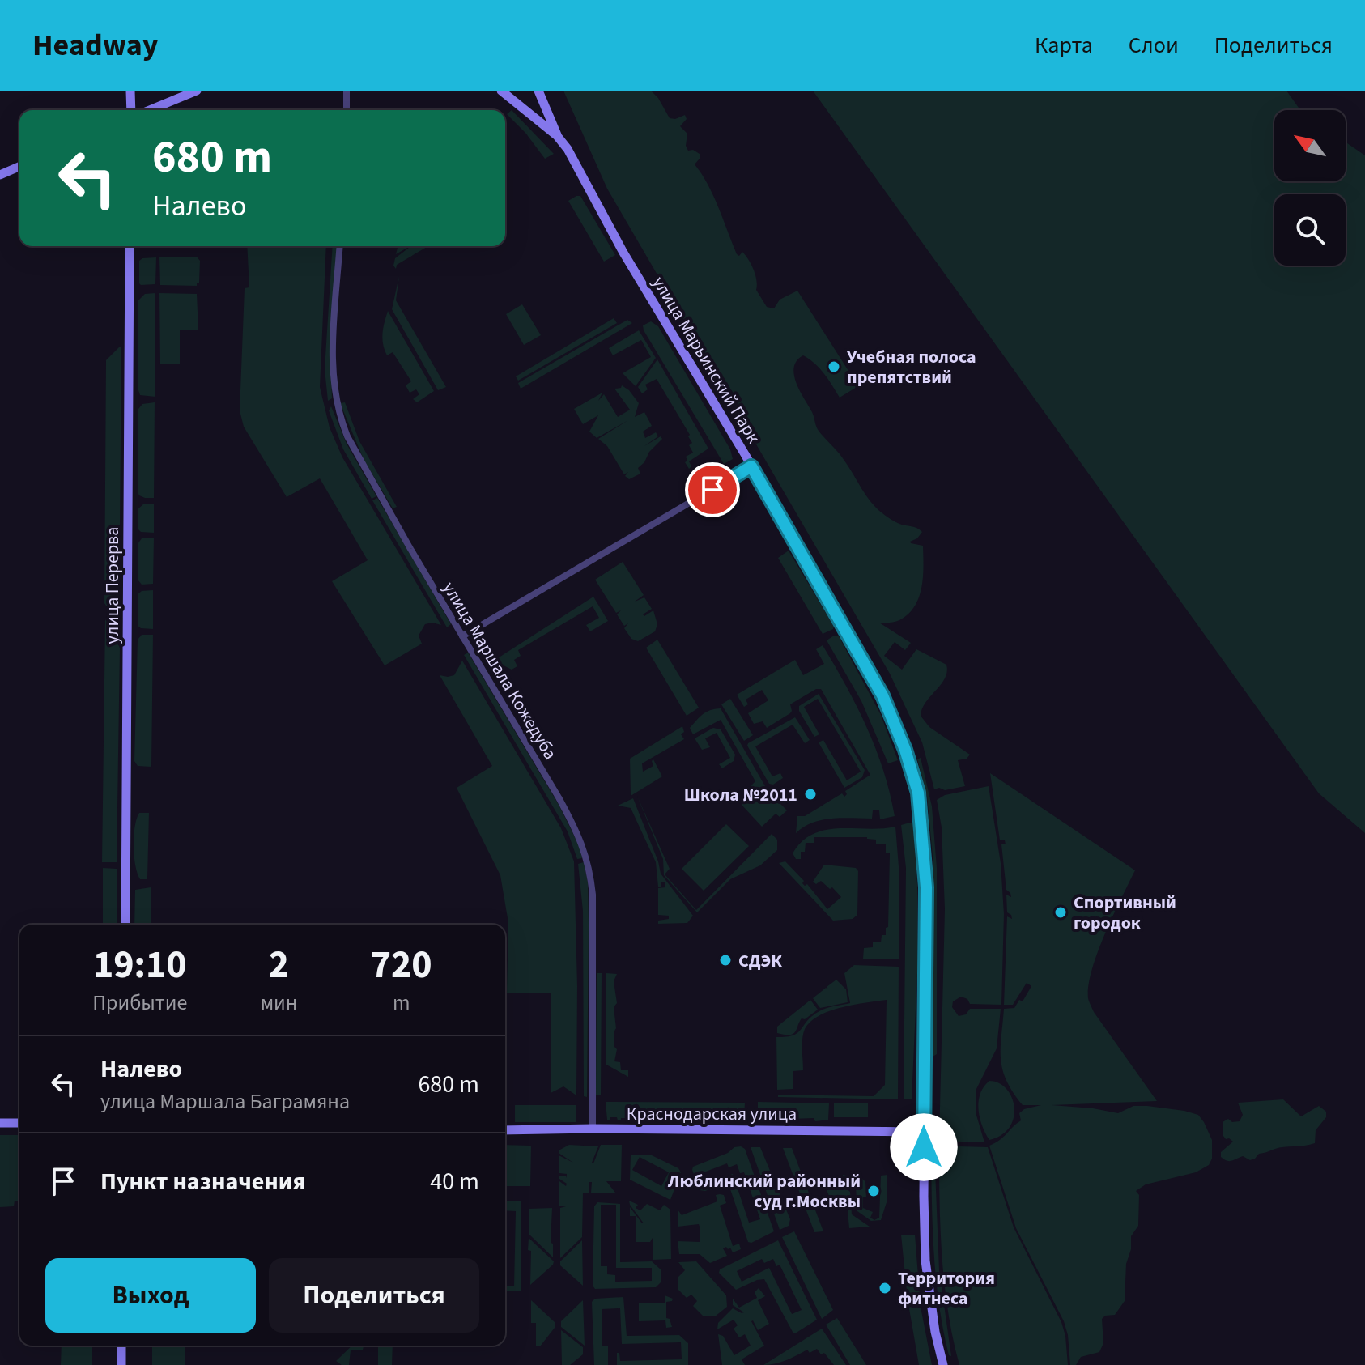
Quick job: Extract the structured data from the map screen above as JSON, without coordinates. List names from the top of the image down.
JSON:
{
  "streets": {
    "main road": ["улица Марьинский Парк", "улица Перерва", "Краснодарская улица"],
    "street": ["улица Маршала Кожедуба"]
  },
  "crossings": [
    ["улица Марьинский Парк", "Краснодарская улица"],
    ["улица Маршала Кожедуба", "Краснодарская улица"]
  ],
  "places": [
    "Учебная полоса препятствий",
    "Школа №2011",
    "Спортивный городок",
    "СДЭК",
    "Люблинский районный суд г.Москвы",
    "Территория фитнеса"
  ],
  "north": "top left",
  "page": {
    "header": "Headway",
    "nav": ["Карта", "Слои", "Поделиться"],
    "turn": ["680 m", "Налево"],
    "eta": [
      "19:10",
      "Прибытие",
      "2",
      "мин",
      "720",
      "m"
    ],
    "list": [
      {
        "name": "Налево",
        "note": "улица Маршала Баграмяна",
        "value": "680 m"
      },
      {
        "name": "Пункт назначения",
        "value": "40 m"
      }
    ],
    "buttons": ["Выход", "Поделиться"]
  }
}
